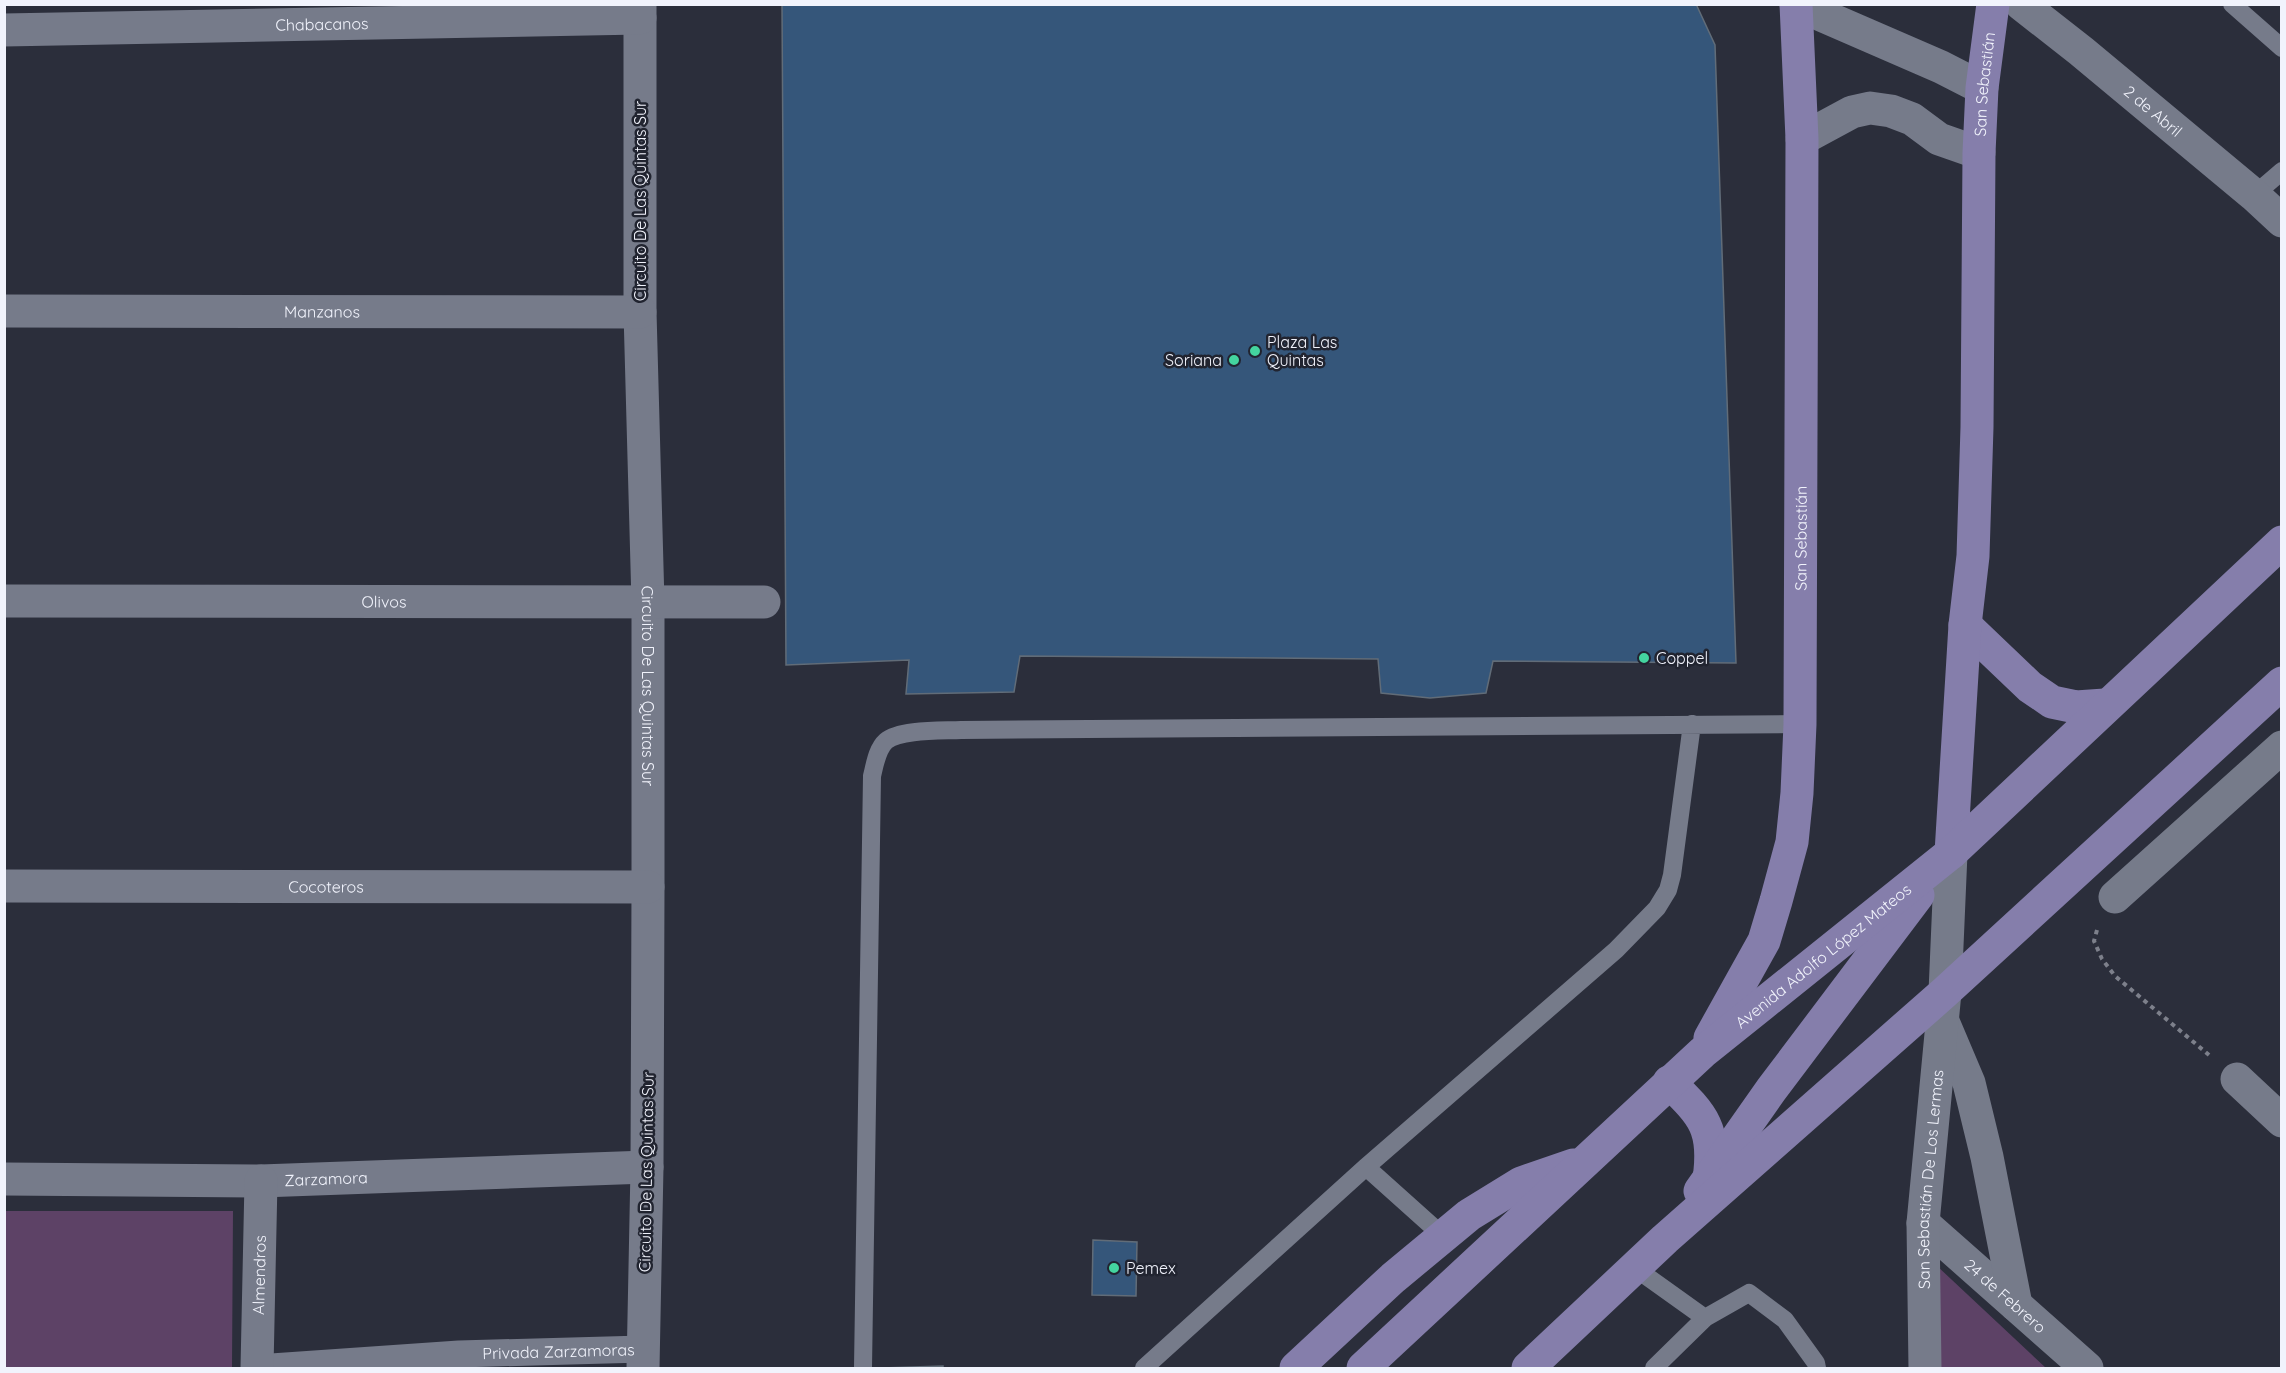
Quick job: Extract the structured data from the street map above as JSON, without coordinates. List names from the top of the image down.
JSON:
{
  "streets": {
    "main road": ["San Sebastián", "Avenida Adolfo López Mateos"],
    "street": [
      "Chabacanos",
      "2 de Abril",
      "Circuito De Las Quintas Sur",
      "Manzanos",
      "Olivos",
      "Cocoteros",
      "Zarzamora",
      "San Sebastián De Los Lermas",
      "Almendros",
      "24 de Febrero",
      "Privada Zarzamoras"
    ]
  },
  "crossings": [
    ["Chabacanos", "Circuito De Las Quintas Sur"],
    ["San Sebastián", "Avenida Adolfo López Mateos"],
    ["San Sebastián", "San Sebastián De Los Lermas"],
    ["Circuito De Las Quintas Sur", "Manzanos"],
    ["Circuito De Las Quintas Sur", "Olivos"],
    ["Circuito De Las Quintas Sur", "Cocoteros"],
    ["Circuito De Las Quintas Sur", "Zarzamora"],
    ["Circuito De Las Quintas Sur", "Privada Zarzamoras"],
    ["Zarzamora", "Almendros"],
    ["San Sebastián De Los Lermas", "24 de Febrero"],
    ["Almendros", "Privada Zarzamoras"]
  ],
  "places": [
    "Plaza Las Quintas",
    "Soriana",
    "Coppel",
    "Pemex"
  ]
}
